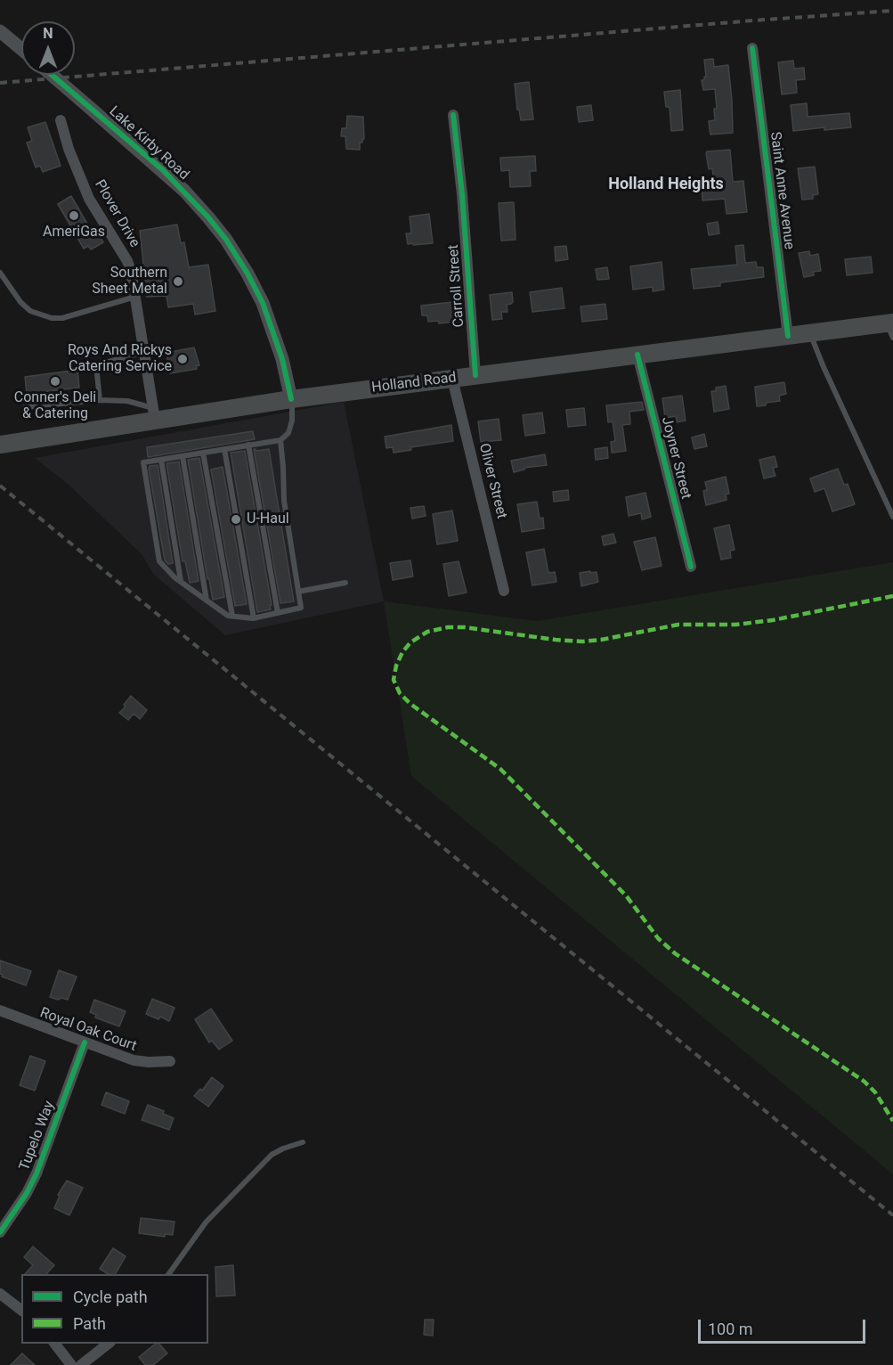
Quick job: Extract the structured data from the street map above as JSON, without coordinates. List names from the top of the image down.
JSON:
{
  "streets": {
    "main road": ["Holland Road"],
    "street": [
      "Lake Kirby Road",
      "Saint Anne Avenue",
      "Plover Drive",
      "Carroll Street",
      "Joyner Street",
      "Oliver Street",
      "Royal Oak Court",
      "Tupelo Way"
    ]
  },
  "crossings": [
    ["Lake Kirby Road", "Holland Road"],
    ["Saint Anne Avenue", "Holland Road"],
    ["Plover Drive", "Holland Road"],
    ["Carroll Street", "Holland Road"],
    ["Holland Road", "Joyner Street"],
    ["Holland Road", "Oliver Street"],
    ["Royal Oak Court", "Tupelo Way"]
  ],
  "districts": ["Holland Heights"],
  "places": [
    "AmeriGas",
    "Southern Sheet Metal",
    "Roys And Rickys Catering Service",
    "Conner's Deli & Catering",
    "U-Haul"
  ],
  "legend": ["Cycle path", "Path"],
  "scale_bar": "100 m",
  "north": "top"
}
